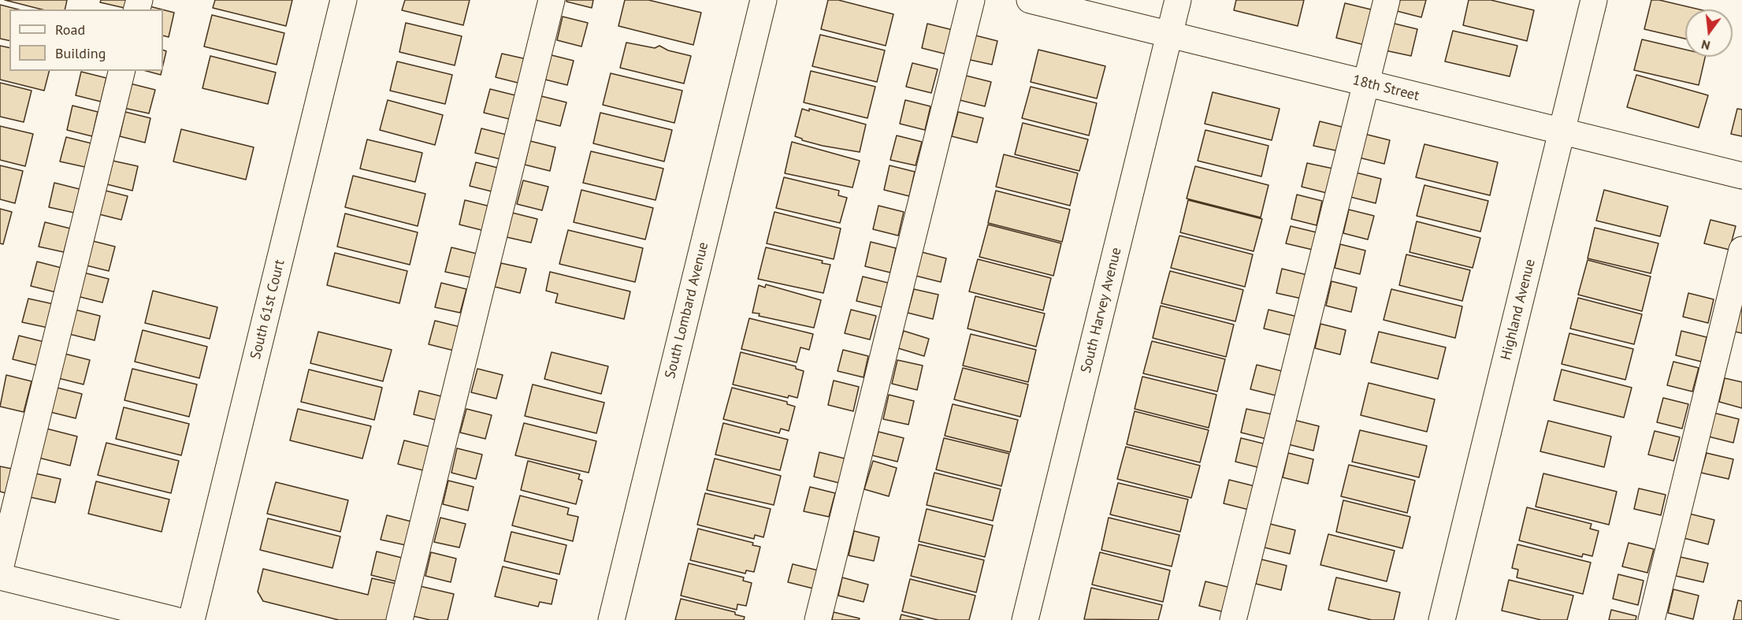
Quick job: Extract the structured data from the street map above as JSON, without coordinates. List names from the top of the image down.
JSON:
{
  "streets": {
    "street": [
      "18th Street",
      "South 61st Court",
      "Highland Avenue",
      "South Lombard Avenue",
      "South Harvey Avenue"
    ]
  },
  "crossings": [
    ["18th Street", "Highland Avenue"],
    ["18th Street", "South Harvey Avenue"]
  ],
  "legend": ["Road", "Building"],
  "north": "bottom"
}
